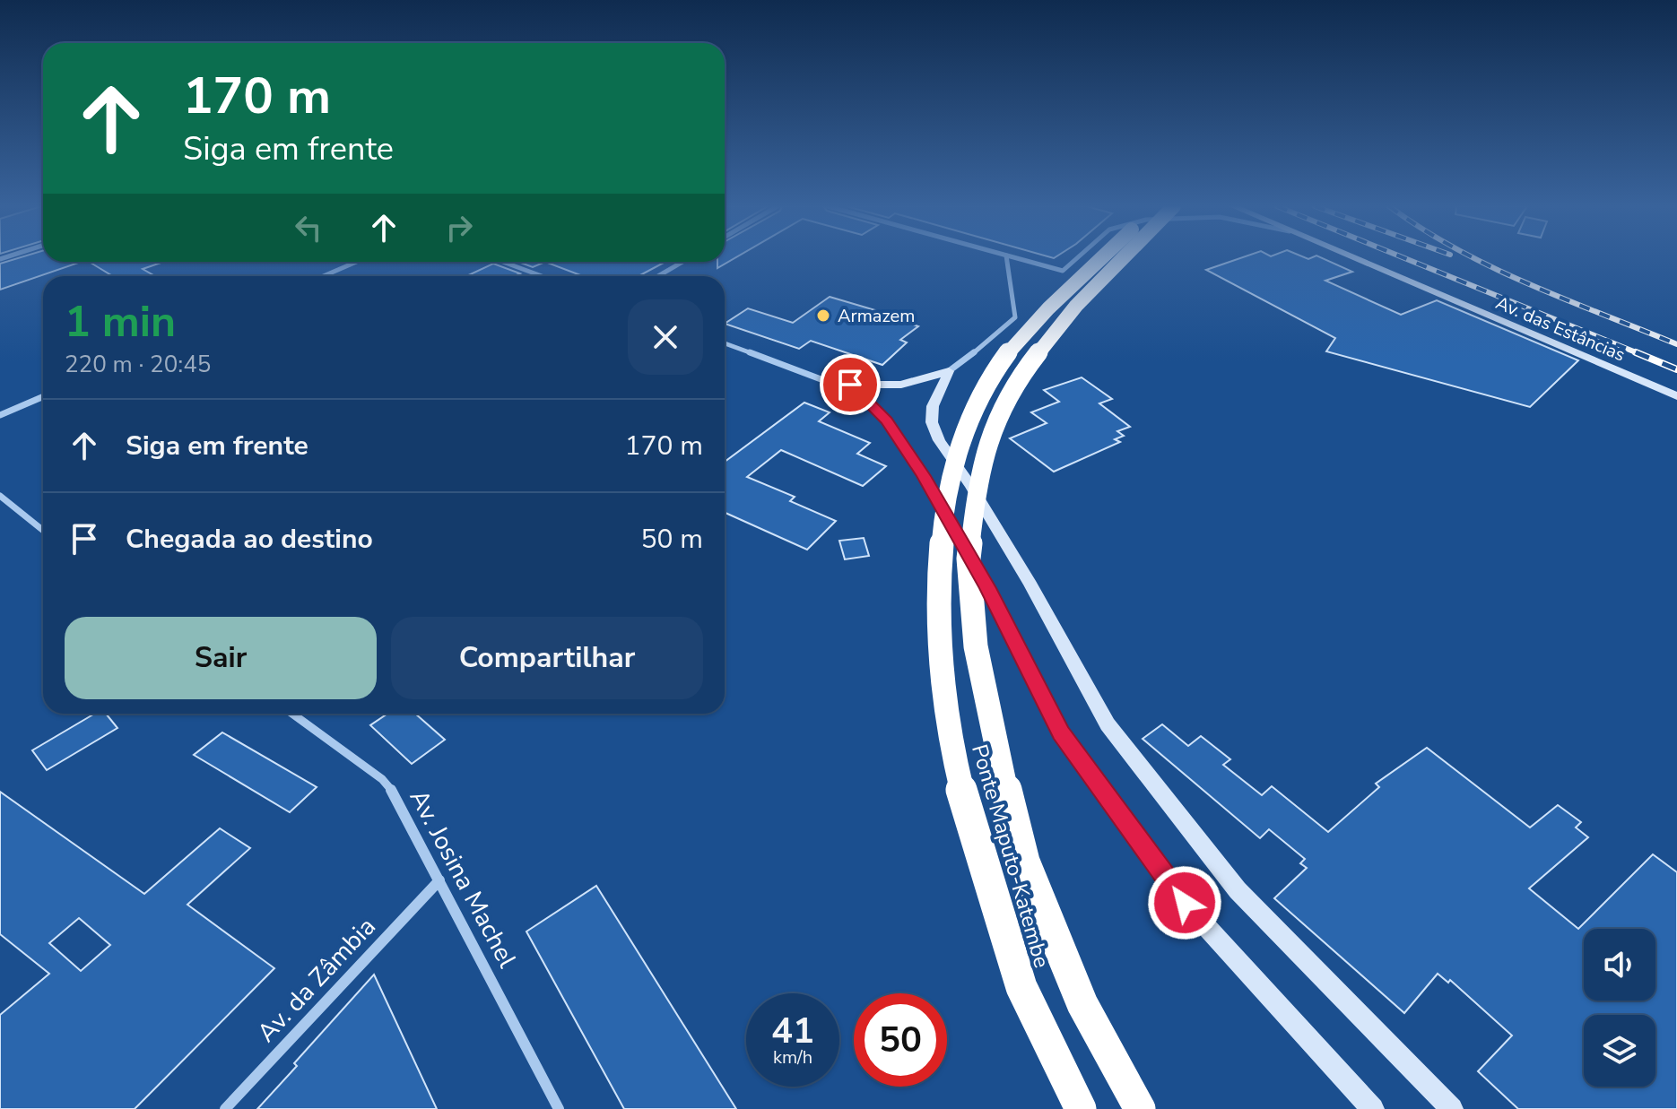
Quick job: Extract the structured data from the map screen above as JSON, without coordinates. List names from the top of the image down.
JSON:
{
  "streets": {
    "highway": ["Ponte Maputo-Katembe"],
    "main road": ["Av. das Estâncias"],
    "street": ["Av. Josina Machel", "Av. da Zâmbia"]
  },
  "crossings": [
    ["Av. Josina Machel", "Av. da Zâmbia"]
  ],
  "places": ["Armazem"],
  "page": {
    "turn": ["170 m", "Siga em frente"],
    "heading": ["1 min", "220 m · 20:45"],
    "list": [
      {
        "name": "Siga em frente",
        "value": "170 m"
      },
      {
        "name": "Chegada ao destino",
        "value": "50 m"
      }
    ],
    "buttons": ["Sair", "Compartilhar"],
    "speed": "41 km/h",
    "limit": "50"
  }
}
